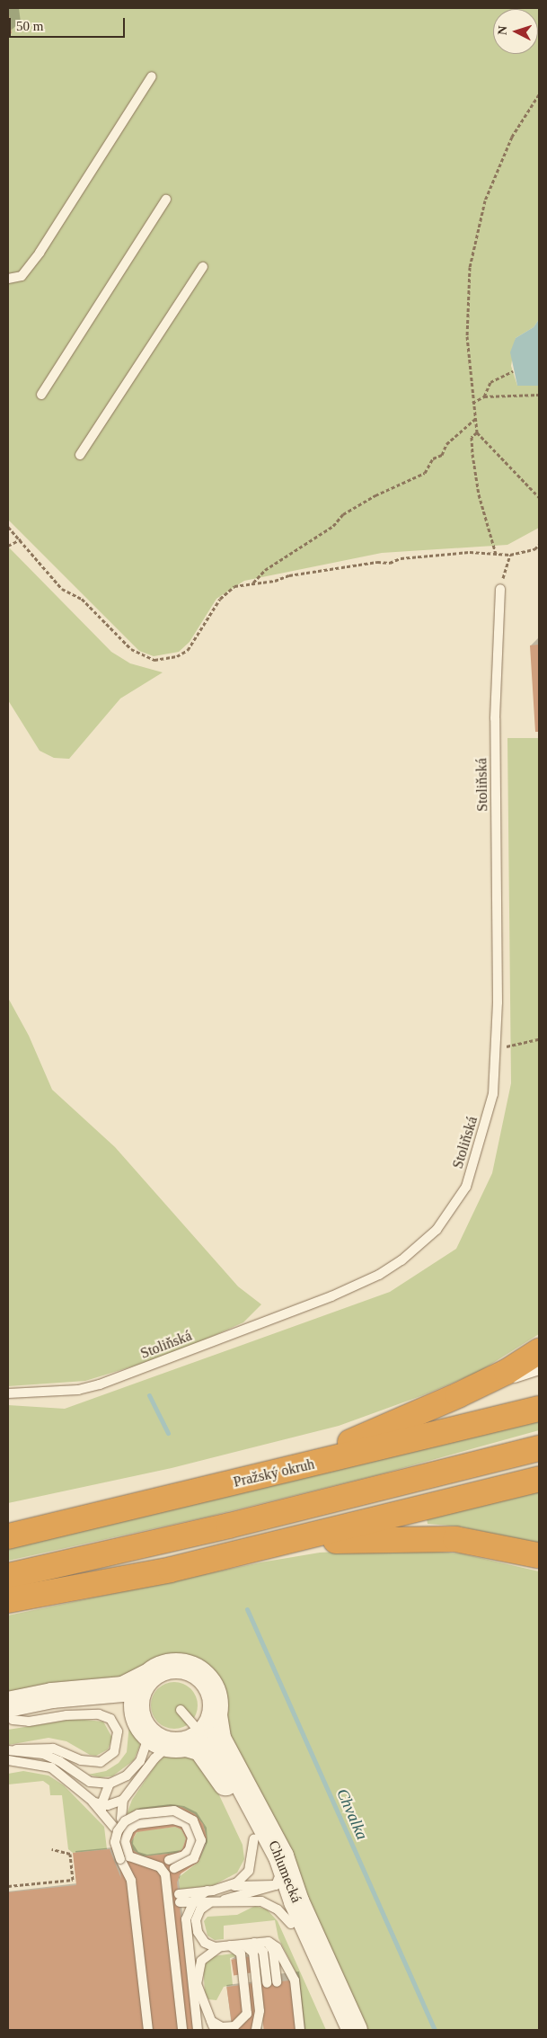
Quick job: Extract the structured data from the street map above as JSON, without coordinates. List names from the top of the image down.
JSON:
{
  "streets": {
    "highway": ["Pražský okruh"],
    "main road": ["Chlumecká"],
    "lane": ["Stoliňská"]
  },
  "water": ["Chvalka"],
  "scale_bar": "50 m",
  "north": "left"
}
